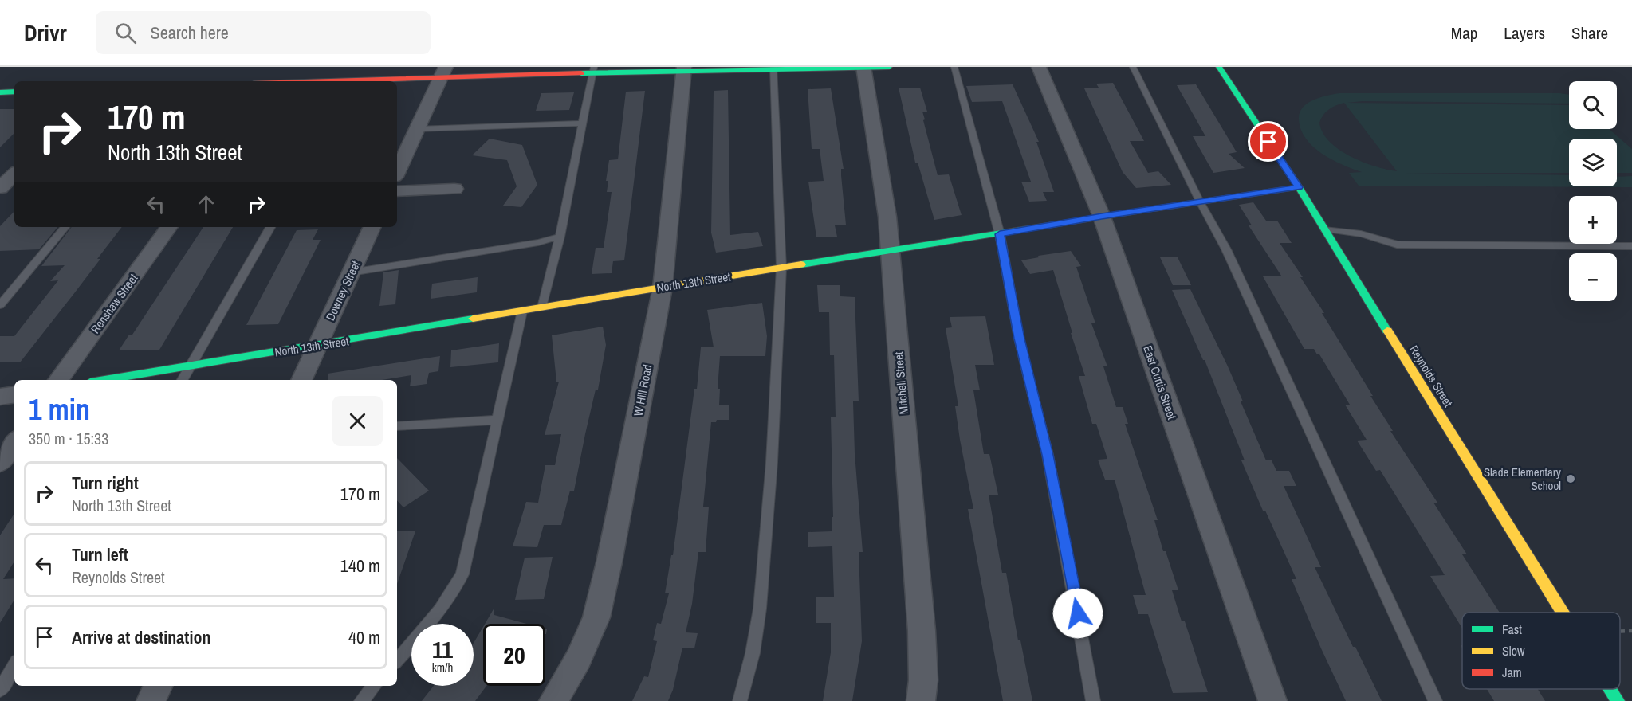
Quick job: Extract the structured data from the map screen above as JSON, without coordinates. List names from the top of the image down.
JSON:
{
  "streets": {
    "street": [
      "North 13th Street",
      "Downey Street",
      "Renshaw Street",
      "Reynolds Street",
      "East Curtis Street",
      "Mitchell Street",
      "W Hill Road"
    ]
  },
  "crossings": [
    ["North 13th Street", "Downey Street"],
    ["North 13th Street", "Reynolds Street"],
    ["North 13th Street", "East Curtis Street"],
    ["North 13th Street", "Mitchell Street"],
    ["North 13th Street", "W Hill Road"]
  ],
  "places": ["Slade Elementary School"],
  "legend": ["Fast", "Slow", "Jam"],
  "page": {
    "header": "Drivr",
    "search": "Search here",
    "nav": ["Map", "Layers", "Share"],
    "map_buttons": ["+", "−"],
    "turn": ["170 m", "North 13th Street"],
    "heading": ["1 min", "350 m · 15:33"],
    "list": [
      {
        "name": "Turn right",
        "note": "North 13th Street",
        "value": "170 m"
      },
      {
        "name": "Turn left",
        "note": "Reynolds Street",
        "value": "140 m"
      },
      {
        "name": "Arrive at destination",
        "value": "40 m"
      }
    ],
    "speed": "11 km/h",
    "limit": "20"
  }
}
